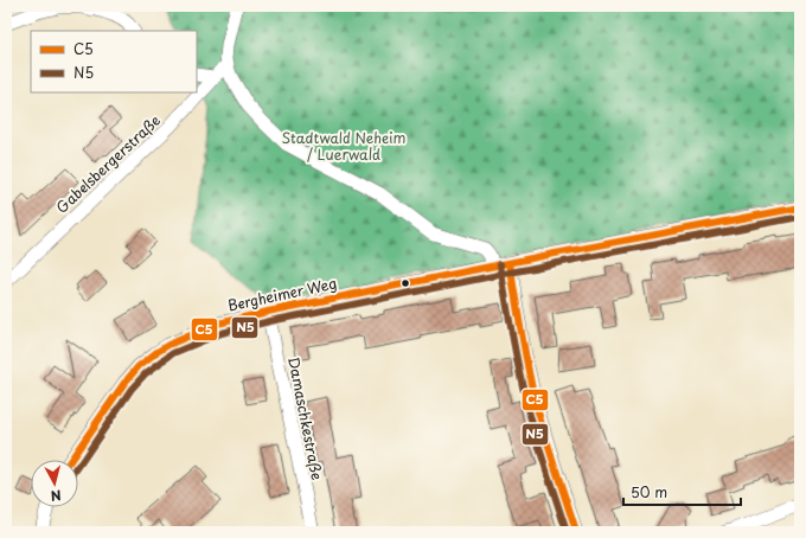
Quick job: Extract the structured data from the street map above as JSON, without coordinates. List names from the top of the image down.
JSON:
{
  "streets": {
    "street": ["Gabelsbergerstraße", "Bergheimer Weg", "Damaschkestraße"]
  },
  "crossings": [
    ["Bergheimer Weg", "Damaschkestraße"]
  ],
  "parks": ["Stadtwald Neheim / Luerwald"],
  "lines": ["transit line C5", "transit line N5"],
  "legend": ["C5", "N5"],
  "scale_bar": "50 m",
  "north": "bottom"
}
